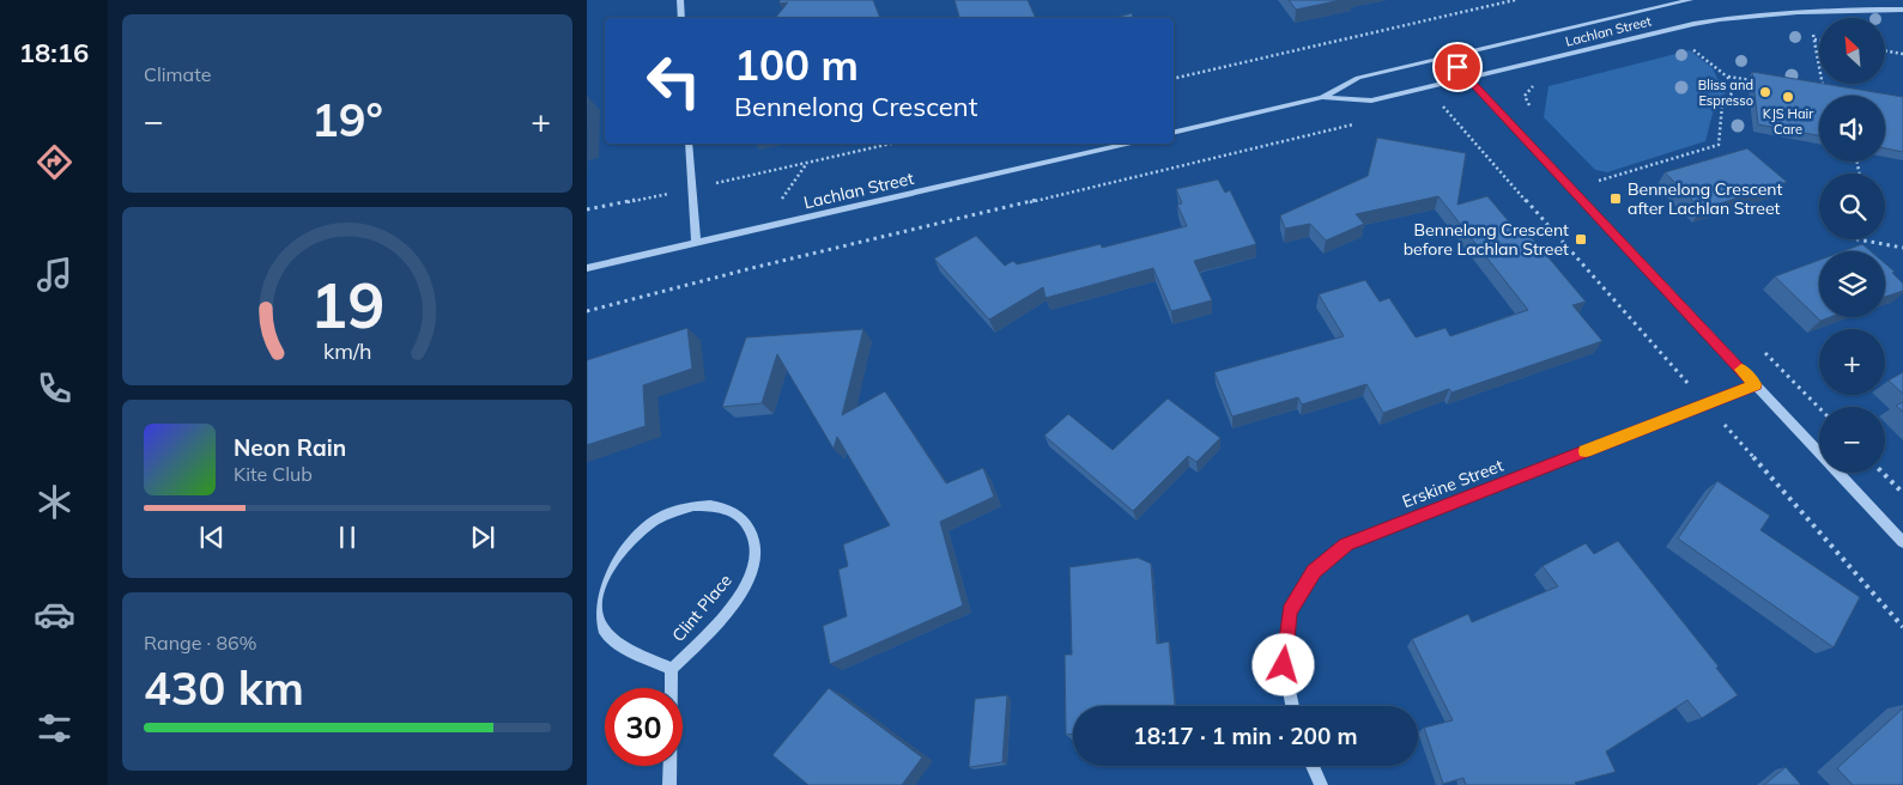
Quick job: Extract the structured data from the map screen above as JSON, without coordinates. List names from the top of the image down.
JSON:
{
  "streets": {
    "street": ["Lachlan Street", "Erskine Street", "Clint Place"]
  },
  "places": {
    "other": ["Bliss and Espresso", "KJS Hair Care"],
    "transit": ["Bennelong Crescent after Lachlan Street", "Bennelong Crescent before Lachlan Street"]
  },
  "north": "top left",
  "page": {
    "tabs": "18:16",
    "tile": [
      "Climate",
      ["Range · 86%", "430 km"]
    ],
    "map_buttons": ["+", "−"],
    "turn": ["100 m", "Bennelong Crescent"],
    "heat": ["−", "19°", "+"],
    "song": ["Neon Rain", "Kite Club"],
    "limit": "30",
    "trip": "18:17 · 1 min · 200 m",
    "gauge": ["19", "km/h"]
  }
}
